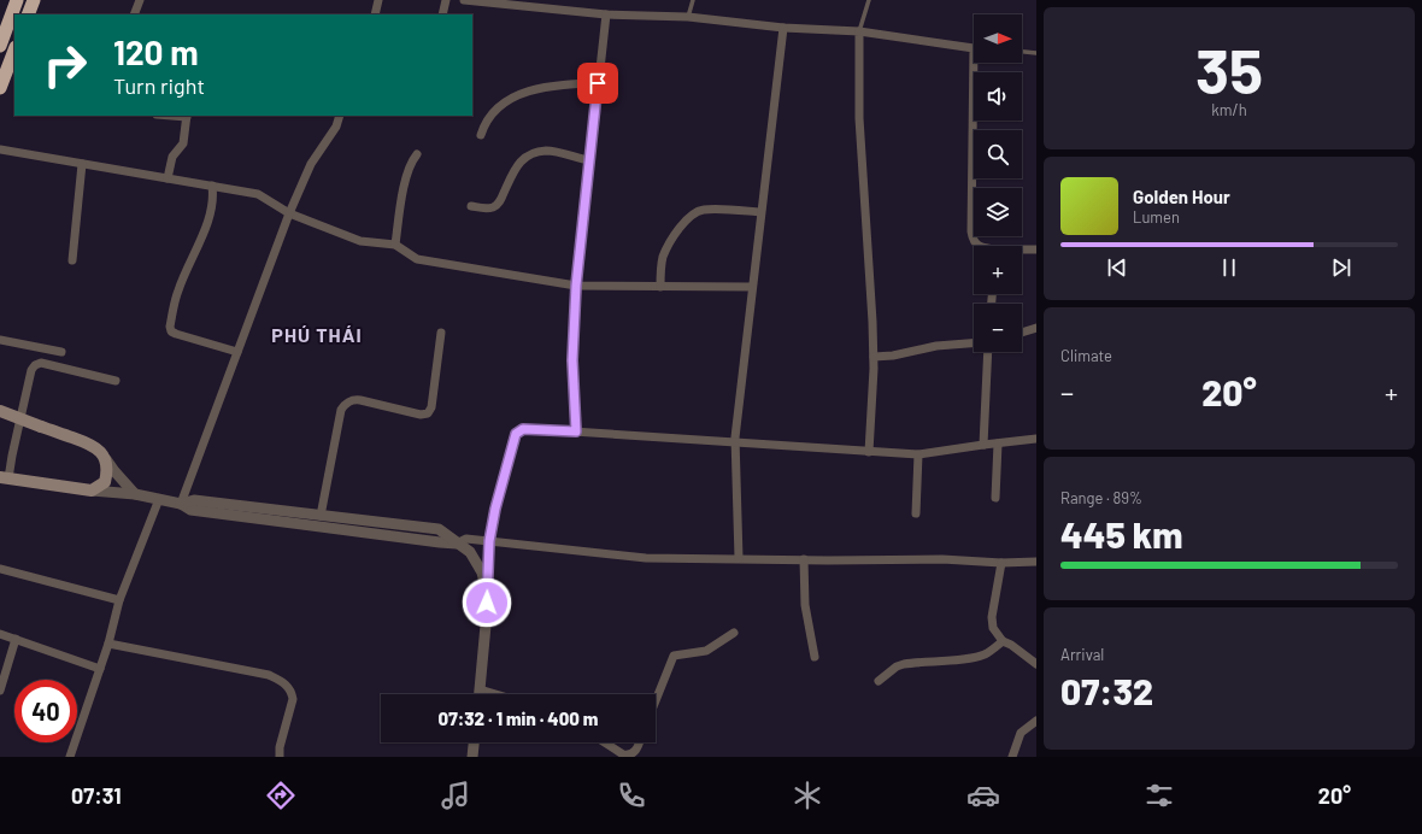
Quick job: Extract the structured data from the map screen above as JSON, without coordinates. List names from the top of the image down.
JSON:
{
  "districts": ["PHÚ THÁI"],
  "north": "right",
  "page": {
    "tile": [
      ["35", "km/h"],
      "Climate",
      ["Range · 89%", "445 km"],
      ["Arrival", "07:32"]
    ],
    "map_buttons": ["+", "−"],
    "turn": ["120 m", "Turn right"],
    "song": ["Golden Hour", "Lumen"],
    "heat": ["−", "20°", "+"],
    "limit": "40",
    "trip": "07:32 · 1 min · 400 m",
    "tabs": ["07:31", "20°"]
  }
}
